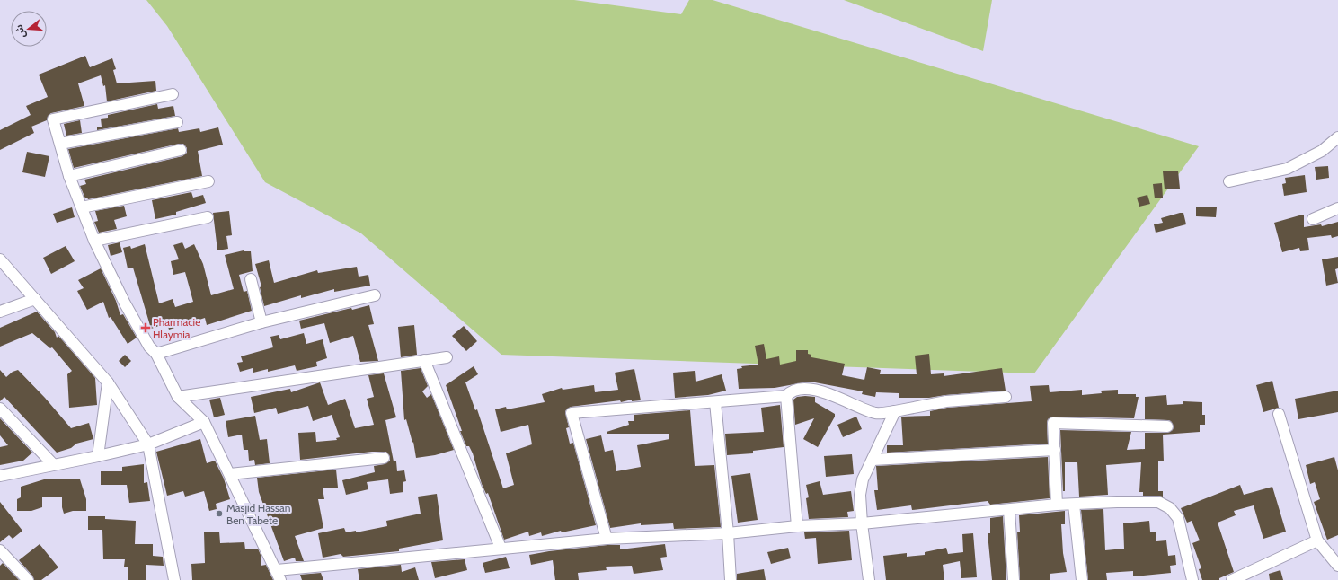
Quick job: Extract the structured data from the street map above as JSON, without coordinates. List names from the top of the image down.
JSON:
{
  "places": {
    "health": ["Pharmacie Hlaymia"],
    "other": ["Masjid Hassan Ben Tabete"]
  },
  "north": "left"
}
